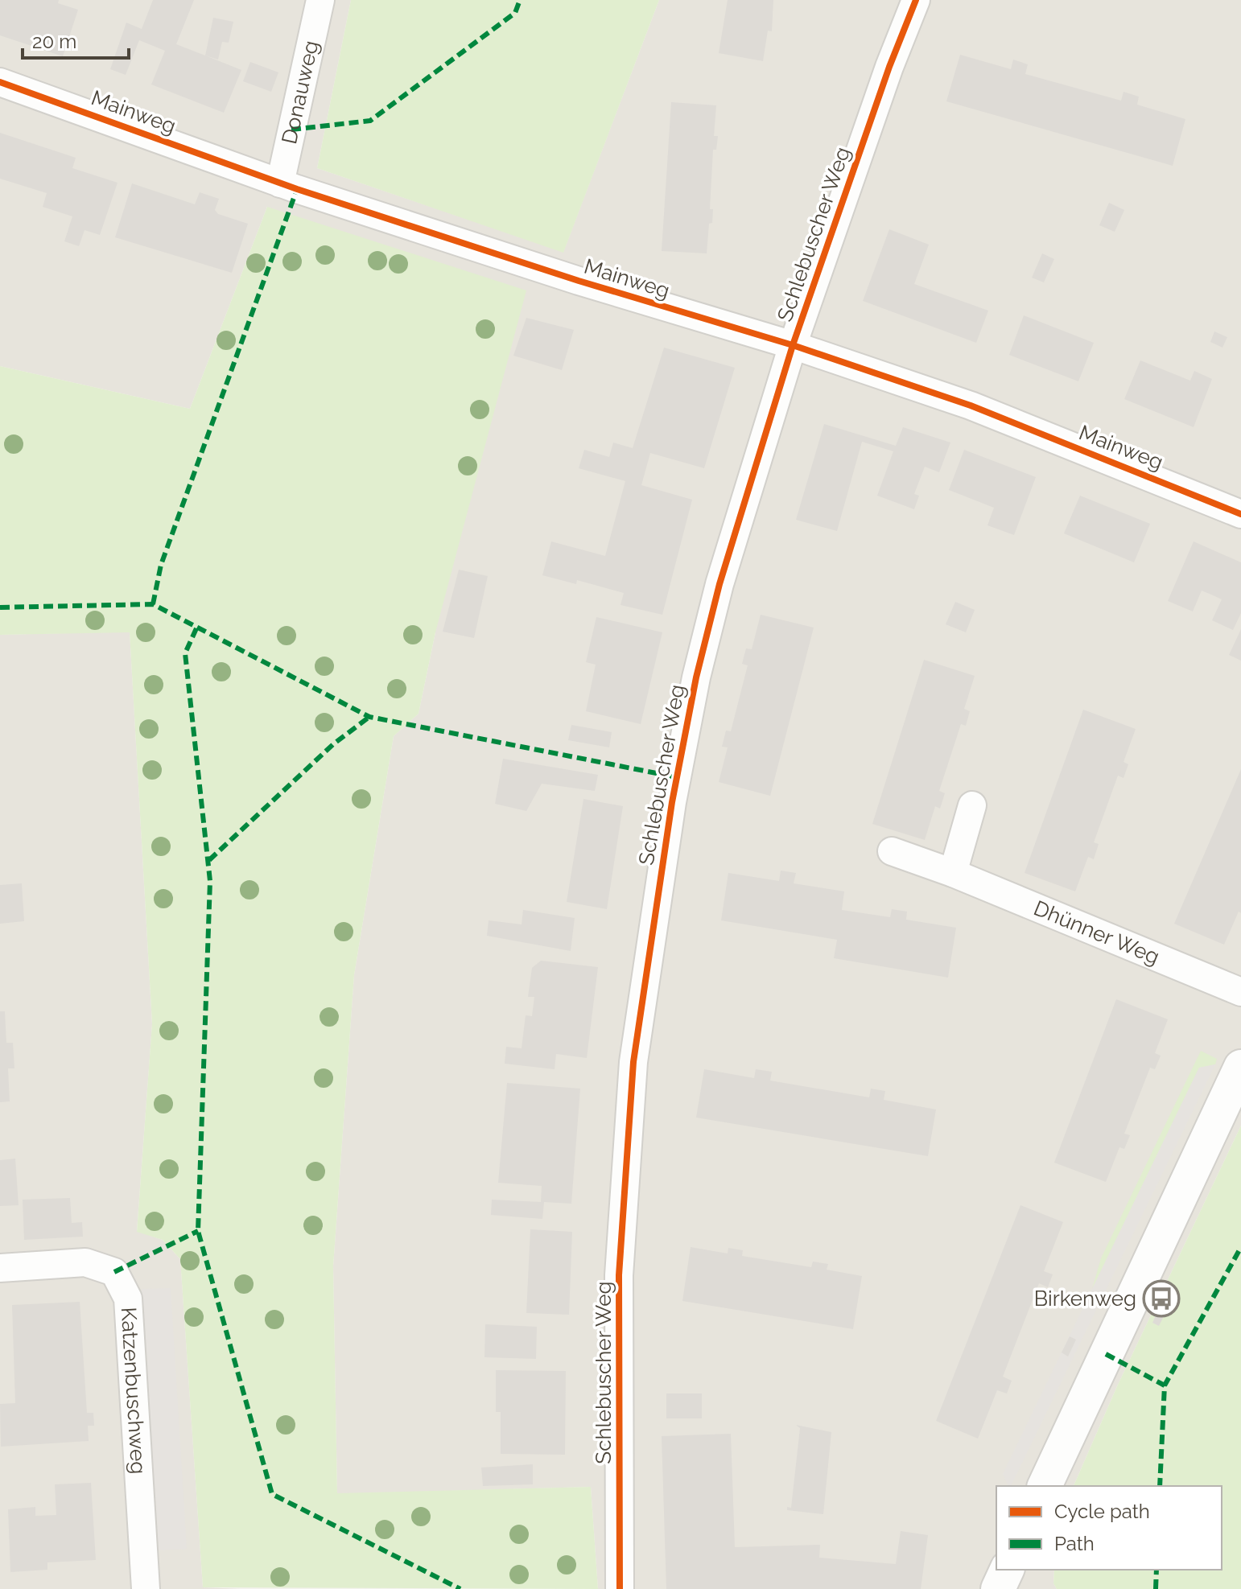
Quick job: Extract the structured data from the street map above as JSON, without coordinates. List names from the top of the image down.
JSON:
{
  "streets": {
    "street": [
      "Donauweg",
      "Mainweg",
      "Schlebuscher Weg",
      "Dhünner Weg",
      "Katzenbuschweg"
    ]
  },
  "crossings": [
    ["Donauweg", "Mainweg"],
    ["Mainweg", "Schlebuscher Weg"]
  ],
  "places": {
    "bus stop": ["Birkenweg"]
  },
  "legend": ["Cycle path", "Path"],
  "scale_bar": "20 m"
}
